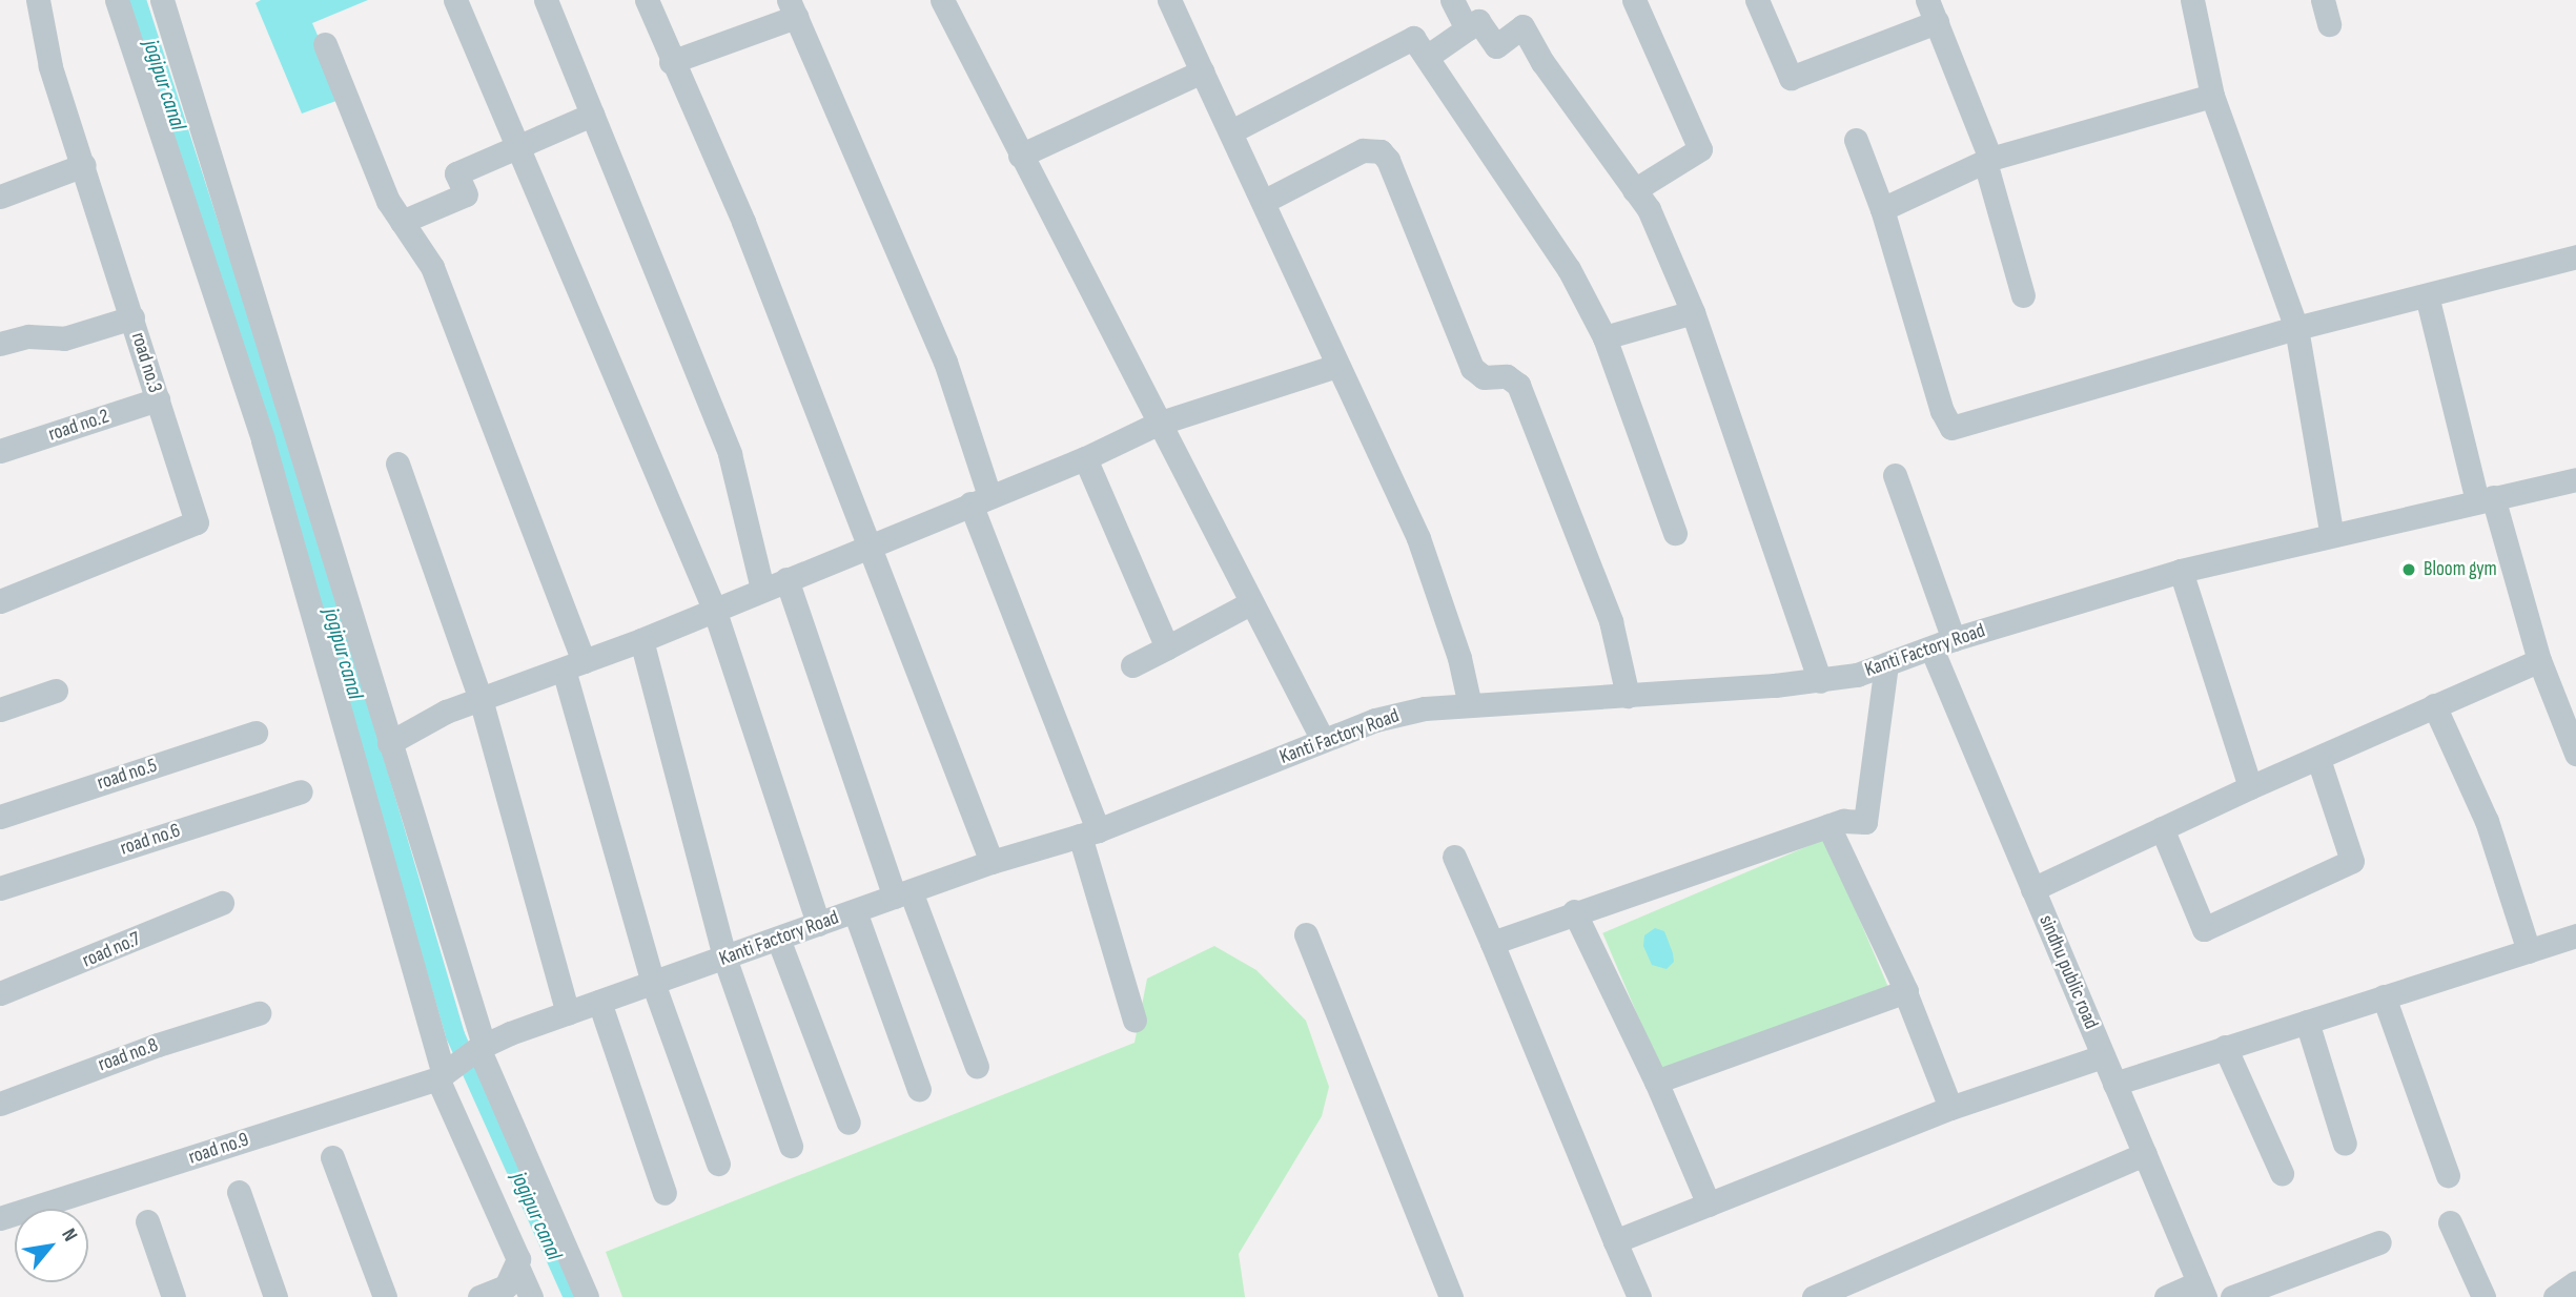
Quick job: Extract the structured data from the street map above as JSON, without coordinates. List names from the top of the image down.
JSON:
{
  "streets": {
    "street": [
      "road no.3",
      "road no.2",
      "Kanti Factory Road",
      "road no.5",
      "road no.6",
      "road no.7",
      "sindhu public road",
      "road no.8",
      "road no.9"
    ]
  },
  "crossings": [
    ["road no.3", "road no.2"],
    ["Kanti Factory Road", "sindhu public road"],
    ["Kanti Factory Road", "road no.9"]
  ],
  "water": ["jogipur canal"],
  "places": ["Bloom gym"],
  "north": "top right"
}
